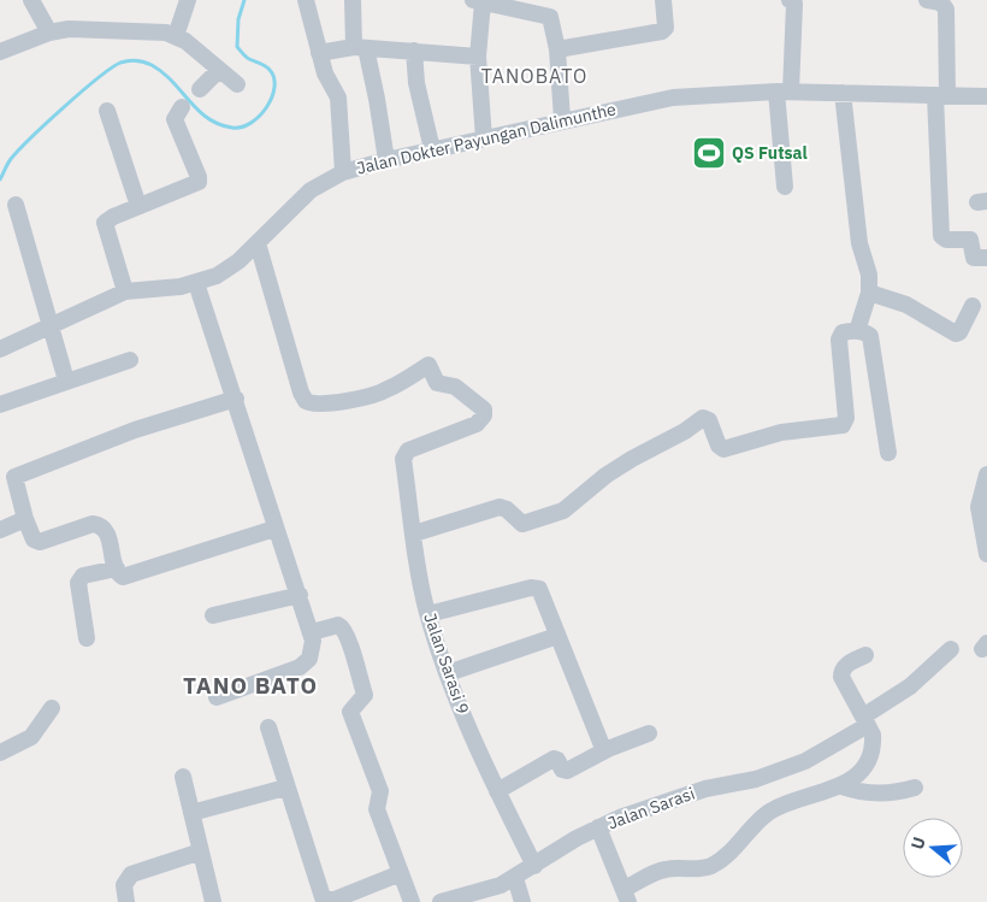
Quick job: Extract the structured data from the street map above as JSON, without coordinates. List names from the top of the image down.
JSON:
{
  "streets": {
    "street": ["Jalan Dokter Payungan Dalimunthe", "Jalan Sarasi 9", "Jalan Sarasi"]
  },
  "crossings": [
    ["Jalan Dokter Payungan Dalimunthe", "Jalan Sarasi 9"],
    ["Jalan Sarasi 9", "Jalan Sarasi"]
  ],
  "districts": ["TANOBATO", "TANO BATO"],
  "places": {
    "sports": ["QS Futsal"]
  },
  "north": "left"
}
